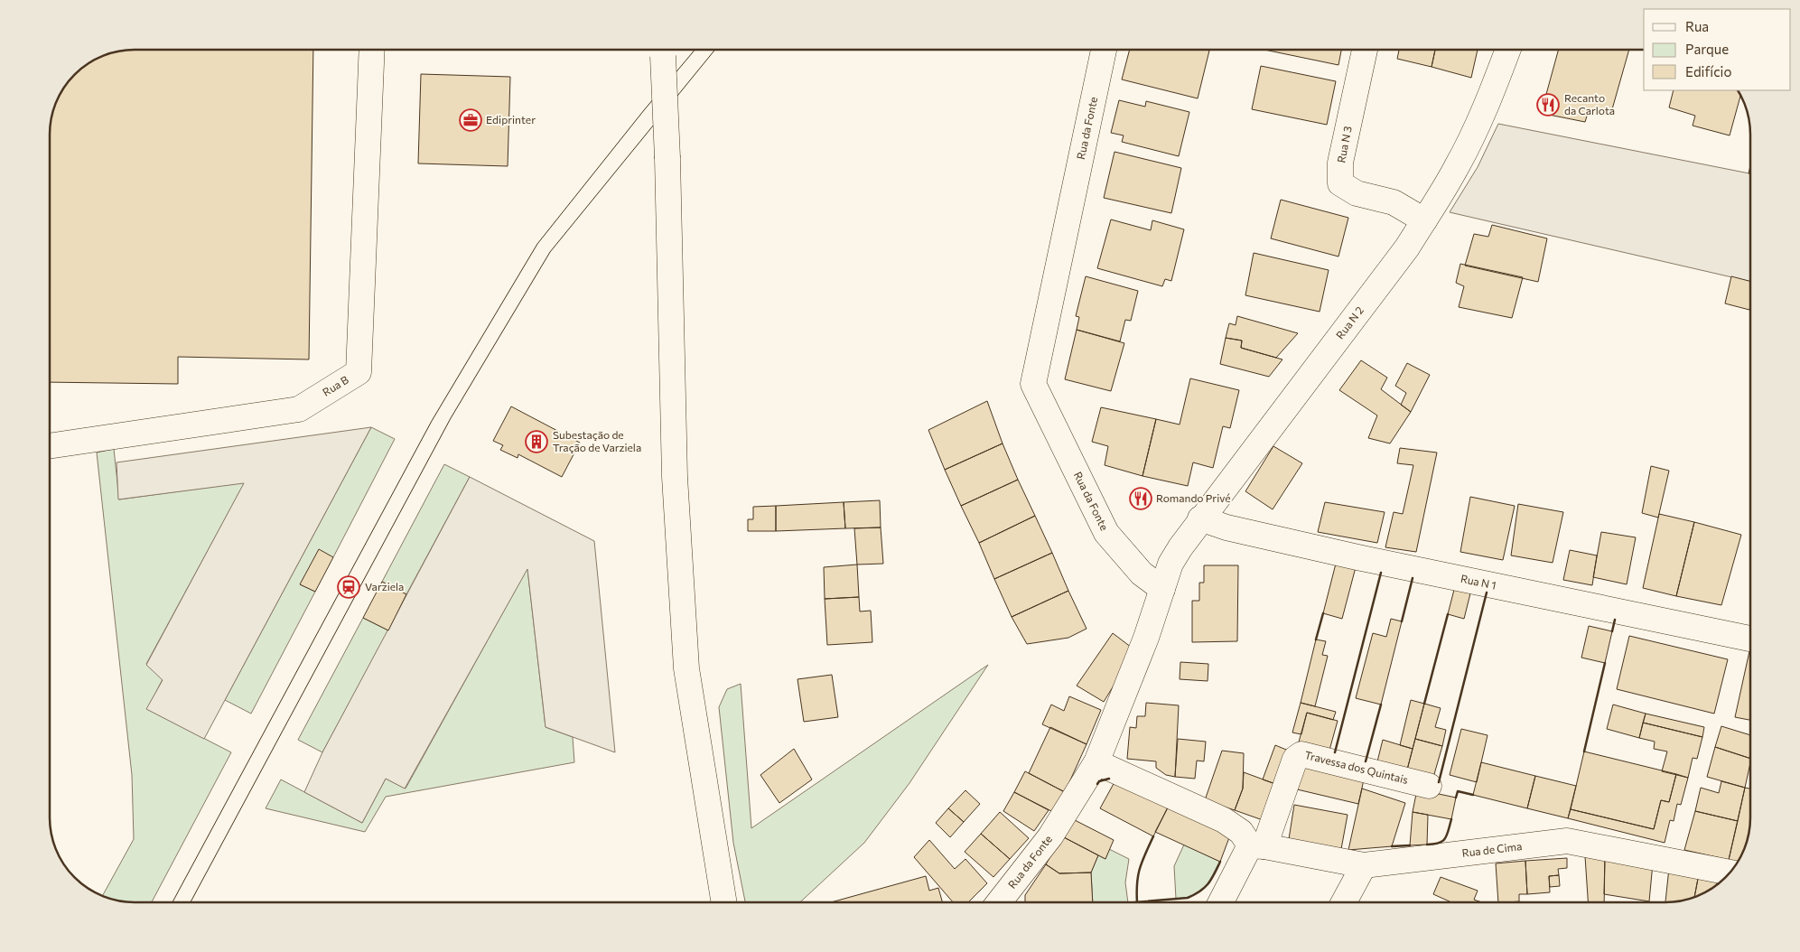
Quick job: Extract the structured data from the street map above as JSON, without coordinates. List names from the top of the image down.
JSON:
{
  "streets": {
    "street": [
      "Rua da Fonte",
      "Rua N 3",
      "Rua N 2",
      "Rua B",
      "Rua N 1",
      "Travessa dos Quintais",
      "Rua de Cima"
    ]
  },
  "crossings": [
    ["Rua da Fonte", "Rua N 2"],
    ["Rua N 3", "Rua N 2"],
    ["Rua N 2", "Rua N 1"],
    ["Travessa dos Quintais", "Rua de Cima"]
  ],
  "places": {
    "restaurant": ["Recanto da Carlota", "Romando Privé"],
    "office": ["Ediprinter"],
    "building": ["Subestação de Tração de Varziela"],
    "station": ["Varziela"]
  },
  "legend": ["Rua", "Parque", "Edifício"]
}
